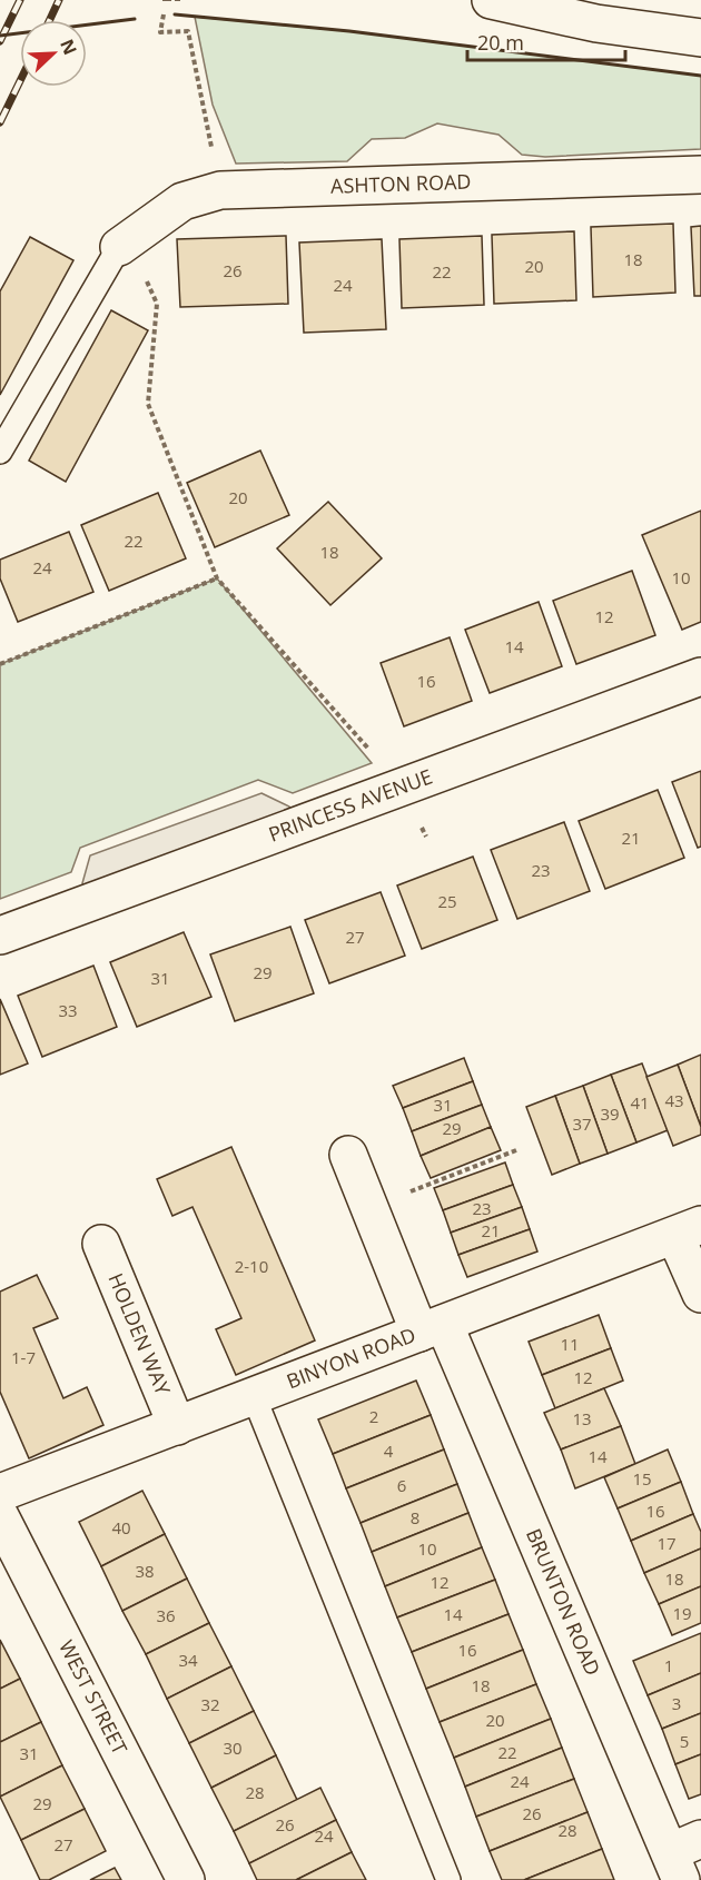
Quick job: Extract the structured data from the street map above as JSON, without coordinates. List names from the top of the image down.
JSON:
{
  "streets": {
    "street": [
      "ASHTON ROAD",
      "PRINCESS AVENUE",
      "HOLDEN WAY",
      "BINYON ROAD",
      "BRUNTON ROAD",
      "WEST STREET"
    ]
  },
  "crossings": [
    ["HOLDEN WAY", "BINYON ROAD"],
    ["BINYON ROAD", "BRUNTON ROAD"]
  ],
  "house_numbers": [
    "18",
    "20",
    "26",
    "22",
    "24",
    "20",
    "22",
    "18",
    "24",
    "10",
    "12",
    "14",
    "16",
    "21",
    "23",
    "25",
    "27",
    "29",
    "31",
    "33",
    "43",
    "41",
    "31",
    "39",
    "37",
    "29",
    "23",
    "21",
    "2-10",
    "11",
    "1-7",
    "12",
    "2",
    "13",
    "4",
    "14",
    "15",
    "6",
    "16",
    "8",
    "40",
    "17",
    "10",
    "38",
    "18",
    "12",
    "19",
    "14",
    "36",
    "16",
    "34",
    "1",
    "18",
    "3",
    "32",
    "20",
    "5",
    "30",
    "22",
    "31",
    "24",
    "28",
    "29",
    "26",
    "26",
    "28",
    "24",
    "27"
  ],
  "scale_bar": "20 m",
  "north": "top right"
}
